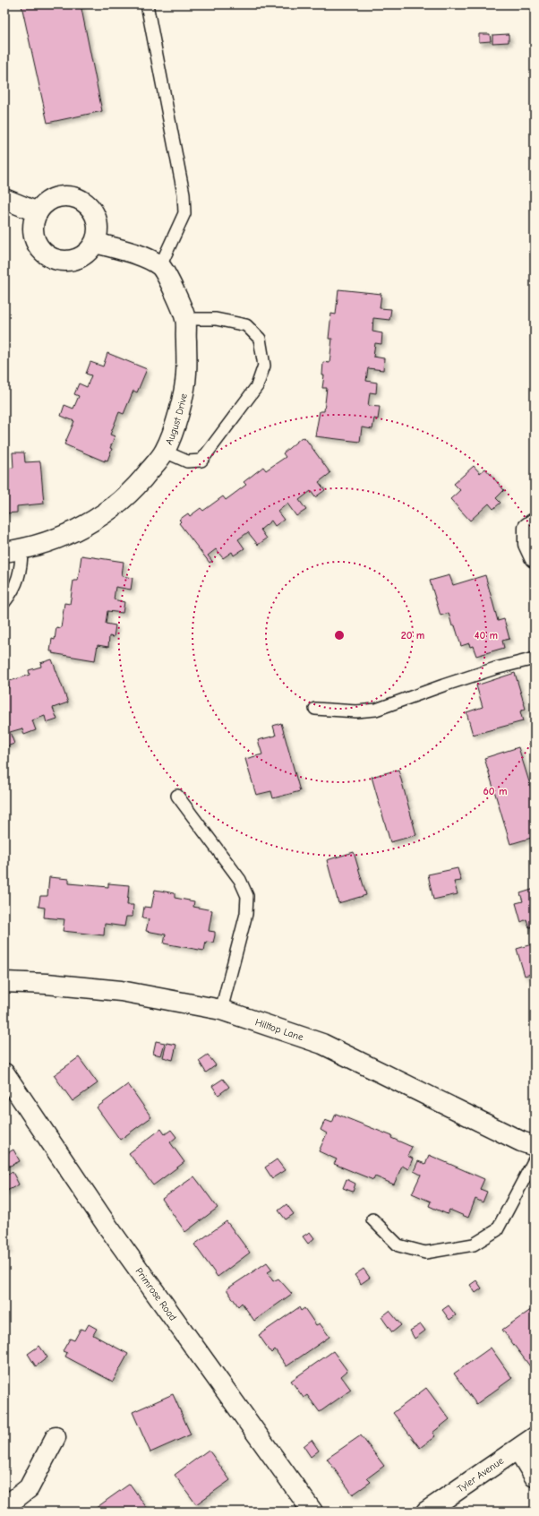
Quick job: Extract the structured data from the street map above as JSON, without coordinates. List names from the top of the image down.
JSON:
{
  "streets": {
    "street": [
      "August Drive",
      "Hilltop Lane",
      "Primrose Road",
      "Tyler Avenue"
    ]
  },
  "rings": ["20 m", "40 m", "60 m"]
}
